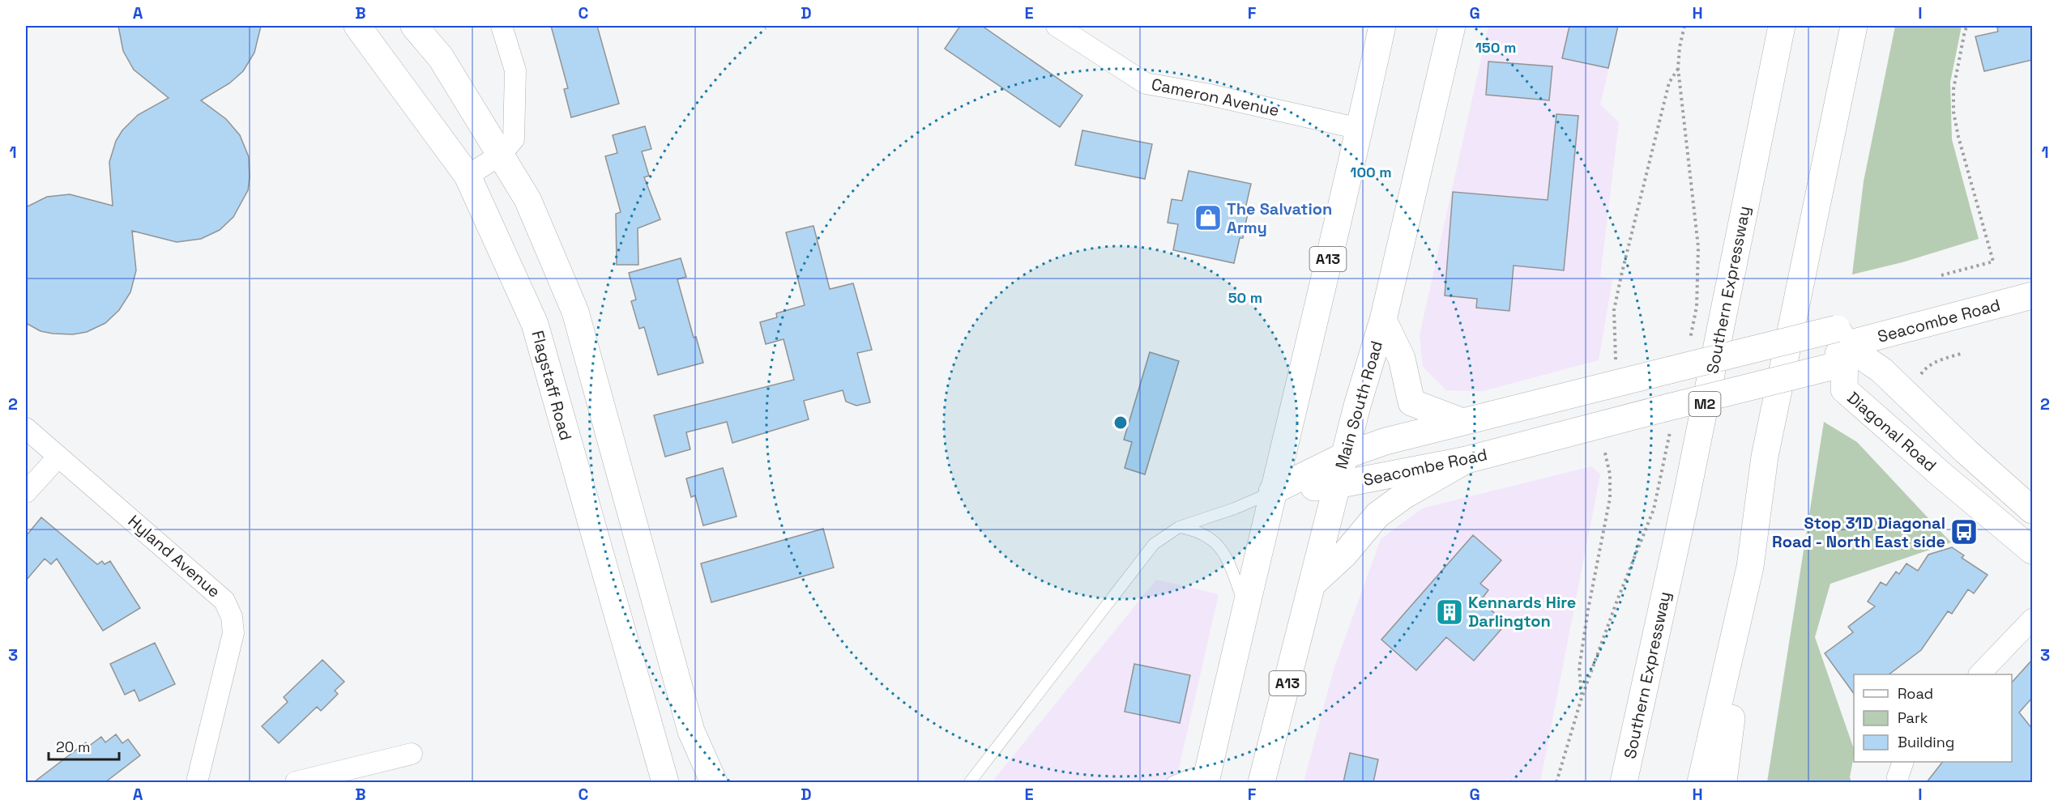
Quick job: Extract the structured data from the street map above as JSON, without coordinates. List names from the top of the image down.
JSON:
{
  "streets": {
    "main road": [
      "A13",
      "Southern Expressway",
      "Seacombe Road",
      "Flagstaff Road",
      "M2",
      "Main South Road",
      "Diagonal Road"
    ],
    "street": ["Cameron Avenue", "Hyland Avenue"]
  },
  "crossings": [
    ["Cameron Avenue", "A13"],
    ["A13", "Seacombe Road"],
    ["Seacombe Road", "Main South Road"],
    ["Seacombe Road", "Diagonal Road"]
  ],
  "places": {
    "shop": ["The Salvation Army"],
    "bus stop": ["Stop 31D Diagonal Road - North East side"],
    "building": ["Kennards Hire Darlington"]
  },
  "legend": ["Road", "Park", "Building"],
  "scale_bar": "20 m",
  "grid": {
    "columns": [
      "A",
      "B",
      "C",
      "D",
      "E",
      "F",
      "G",
      "H",
      "I"
    ],
    "rows": ["1", "2", "3"]
  },
  "rings": ["150 m", "100 m", "50 m"]
}
